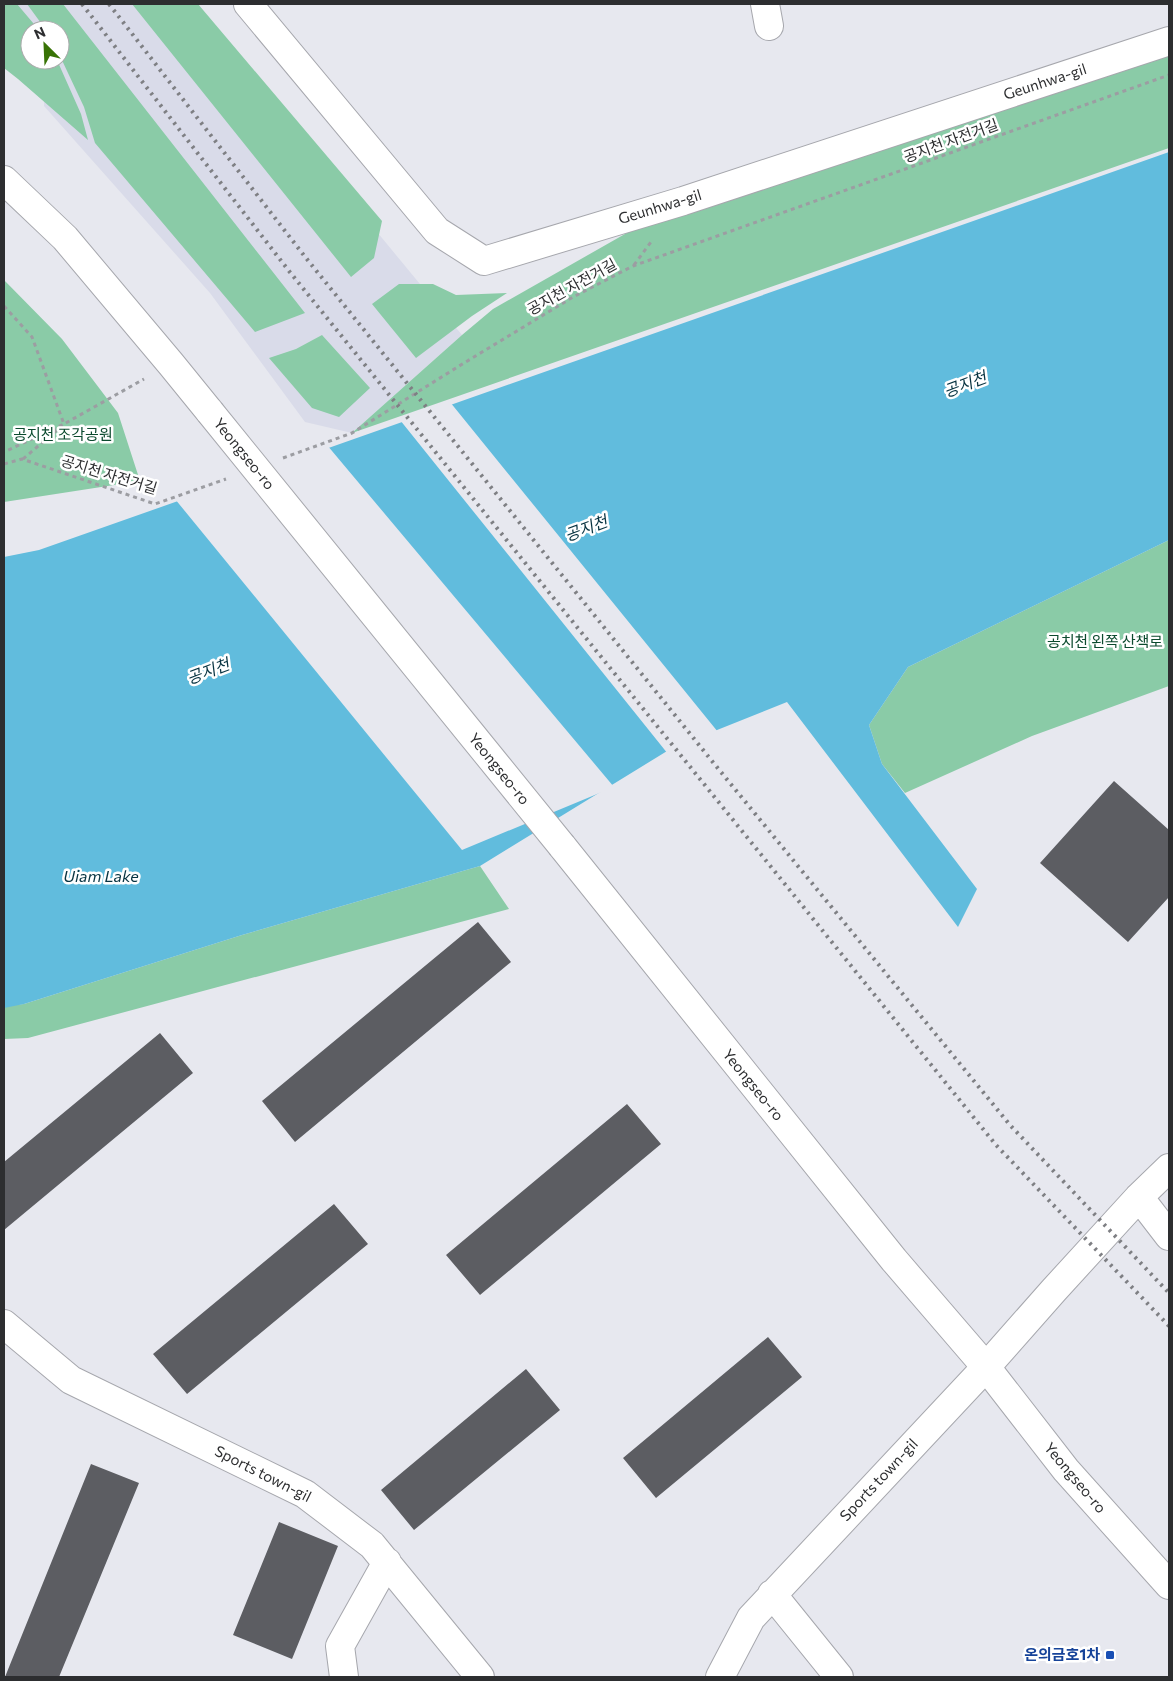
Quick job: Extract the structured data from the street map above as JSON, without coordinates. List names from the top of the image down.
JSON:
{
  "streets": {
    "street": ["Geunhwa-gil", "Yeongseo-ro", "Sports town-gil"],
    "path": ["공지천 자전거길"]
  },
  "crossings": [
    ["Yeongseo-ro", "Sports town-gil"]
  ],
  "water": ["공지천", "Uiam Lake"],
  "parks": ["공지천 조각공원", "공치천 왼쪽 산책로"],
  "places": {
    "transit": ["온의금호1차"]
  },
  "north": "top left"
}
